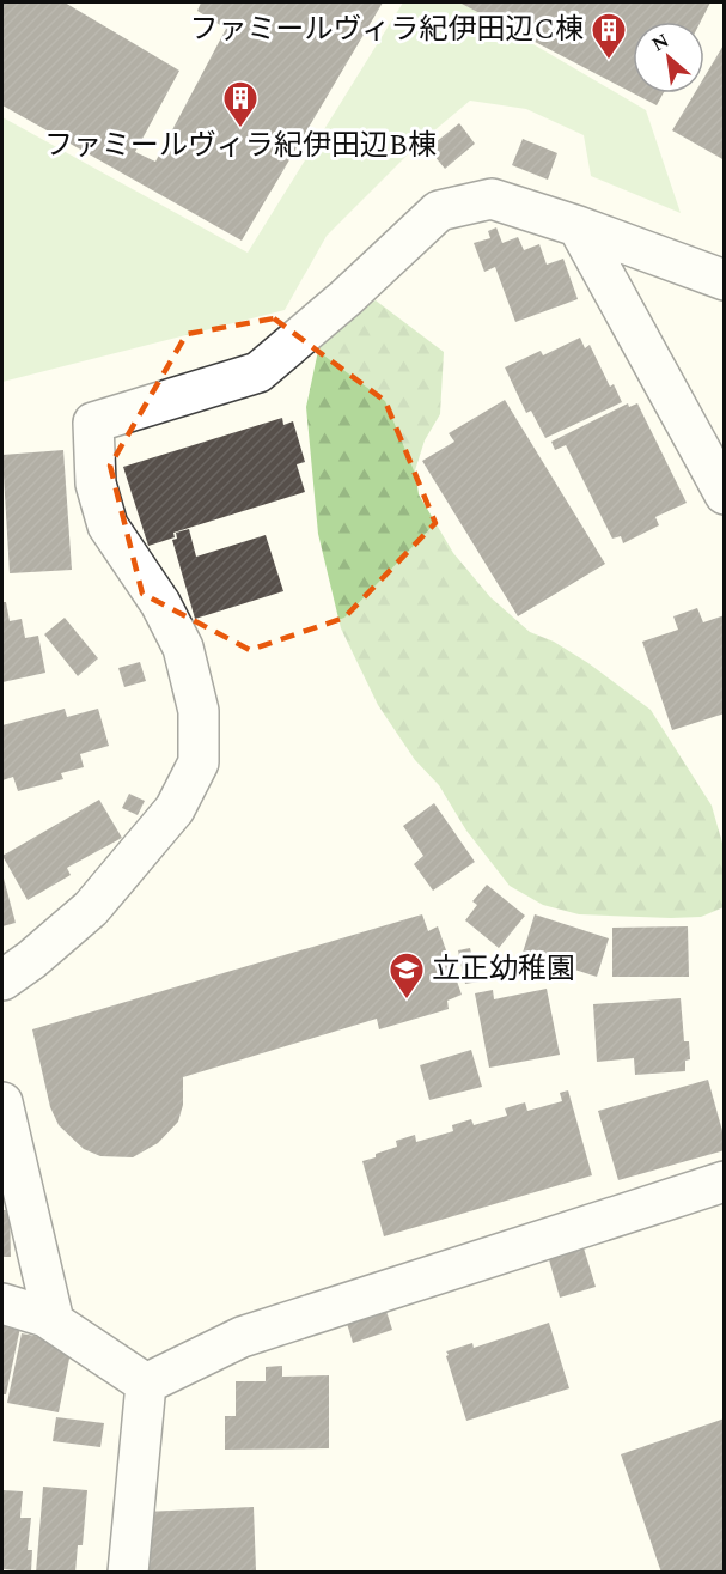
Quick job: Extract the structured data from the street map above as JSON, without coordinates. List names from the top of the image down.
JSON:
{
  "places": {
    "building": ["ファミールヴィラ紀伊田辺C棟", "ファミールヴィラ紀伊田辺B棟"],
    "school or university": ["立正幼稚園"]
  },
  "north": "top left"
}
